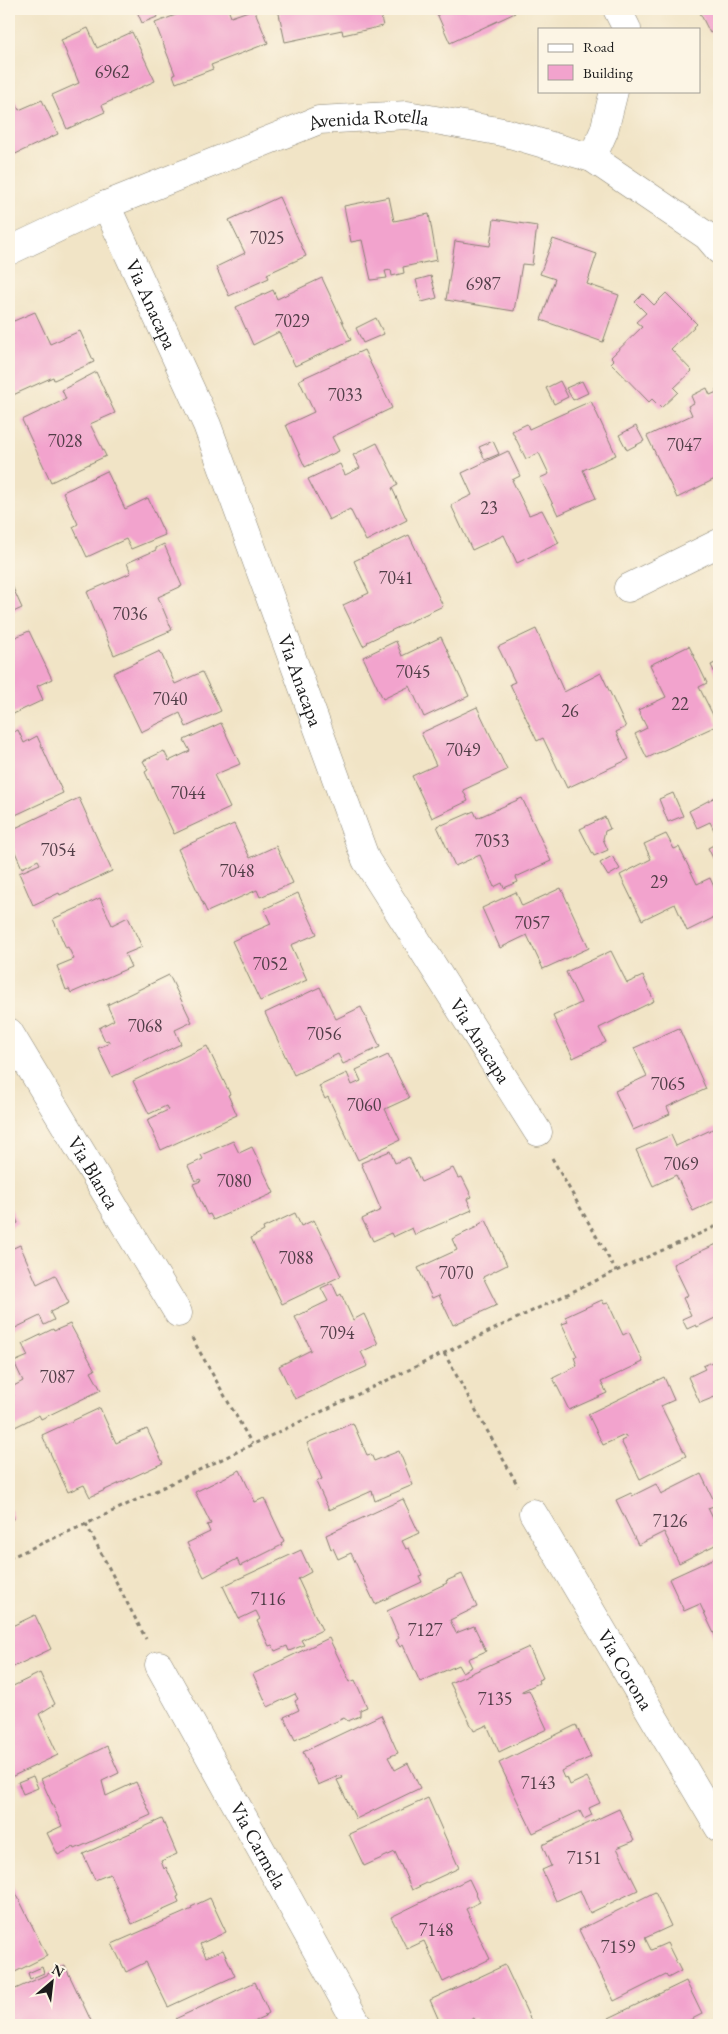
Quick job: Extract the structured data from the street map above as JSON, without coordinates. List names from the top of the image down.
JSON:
{
  "streets": {
    "street": [
      "Avenida Rotella",
      "Via Anacapa",
      "Via Blanca",
      "Via Corona",
      "Via Carmela"
    ]
  },
  "crossings": [
    ["Avenida Rotella", "Via Anacapa"]
  ],
  "house_numbers": [
    "6962",
    "7025",
    "6987",
    "7029",
    "7033",
    "7028",
    "7047",
    "23",
    "7041",
    "7036",
    "7045",
    "7040",
    "22",
    "26",
    "7049",
    "7044",
    "7053",
    "7054",
    "7048",
    "29",
    "7057",
    "7052",
    "7068",
    "7056",
    "7065",
    "7060",
    "7069",
    "7080",
    "7088",
    "7070",
    "7094",
    "7087",
    "7126",
    "7116",
    "7127",
    "7135",
    "7143",
    "7151",
    "7148",
    "7159"
  ],
  "legend": ["Road", "Building"],
  "north": "top right"
}
